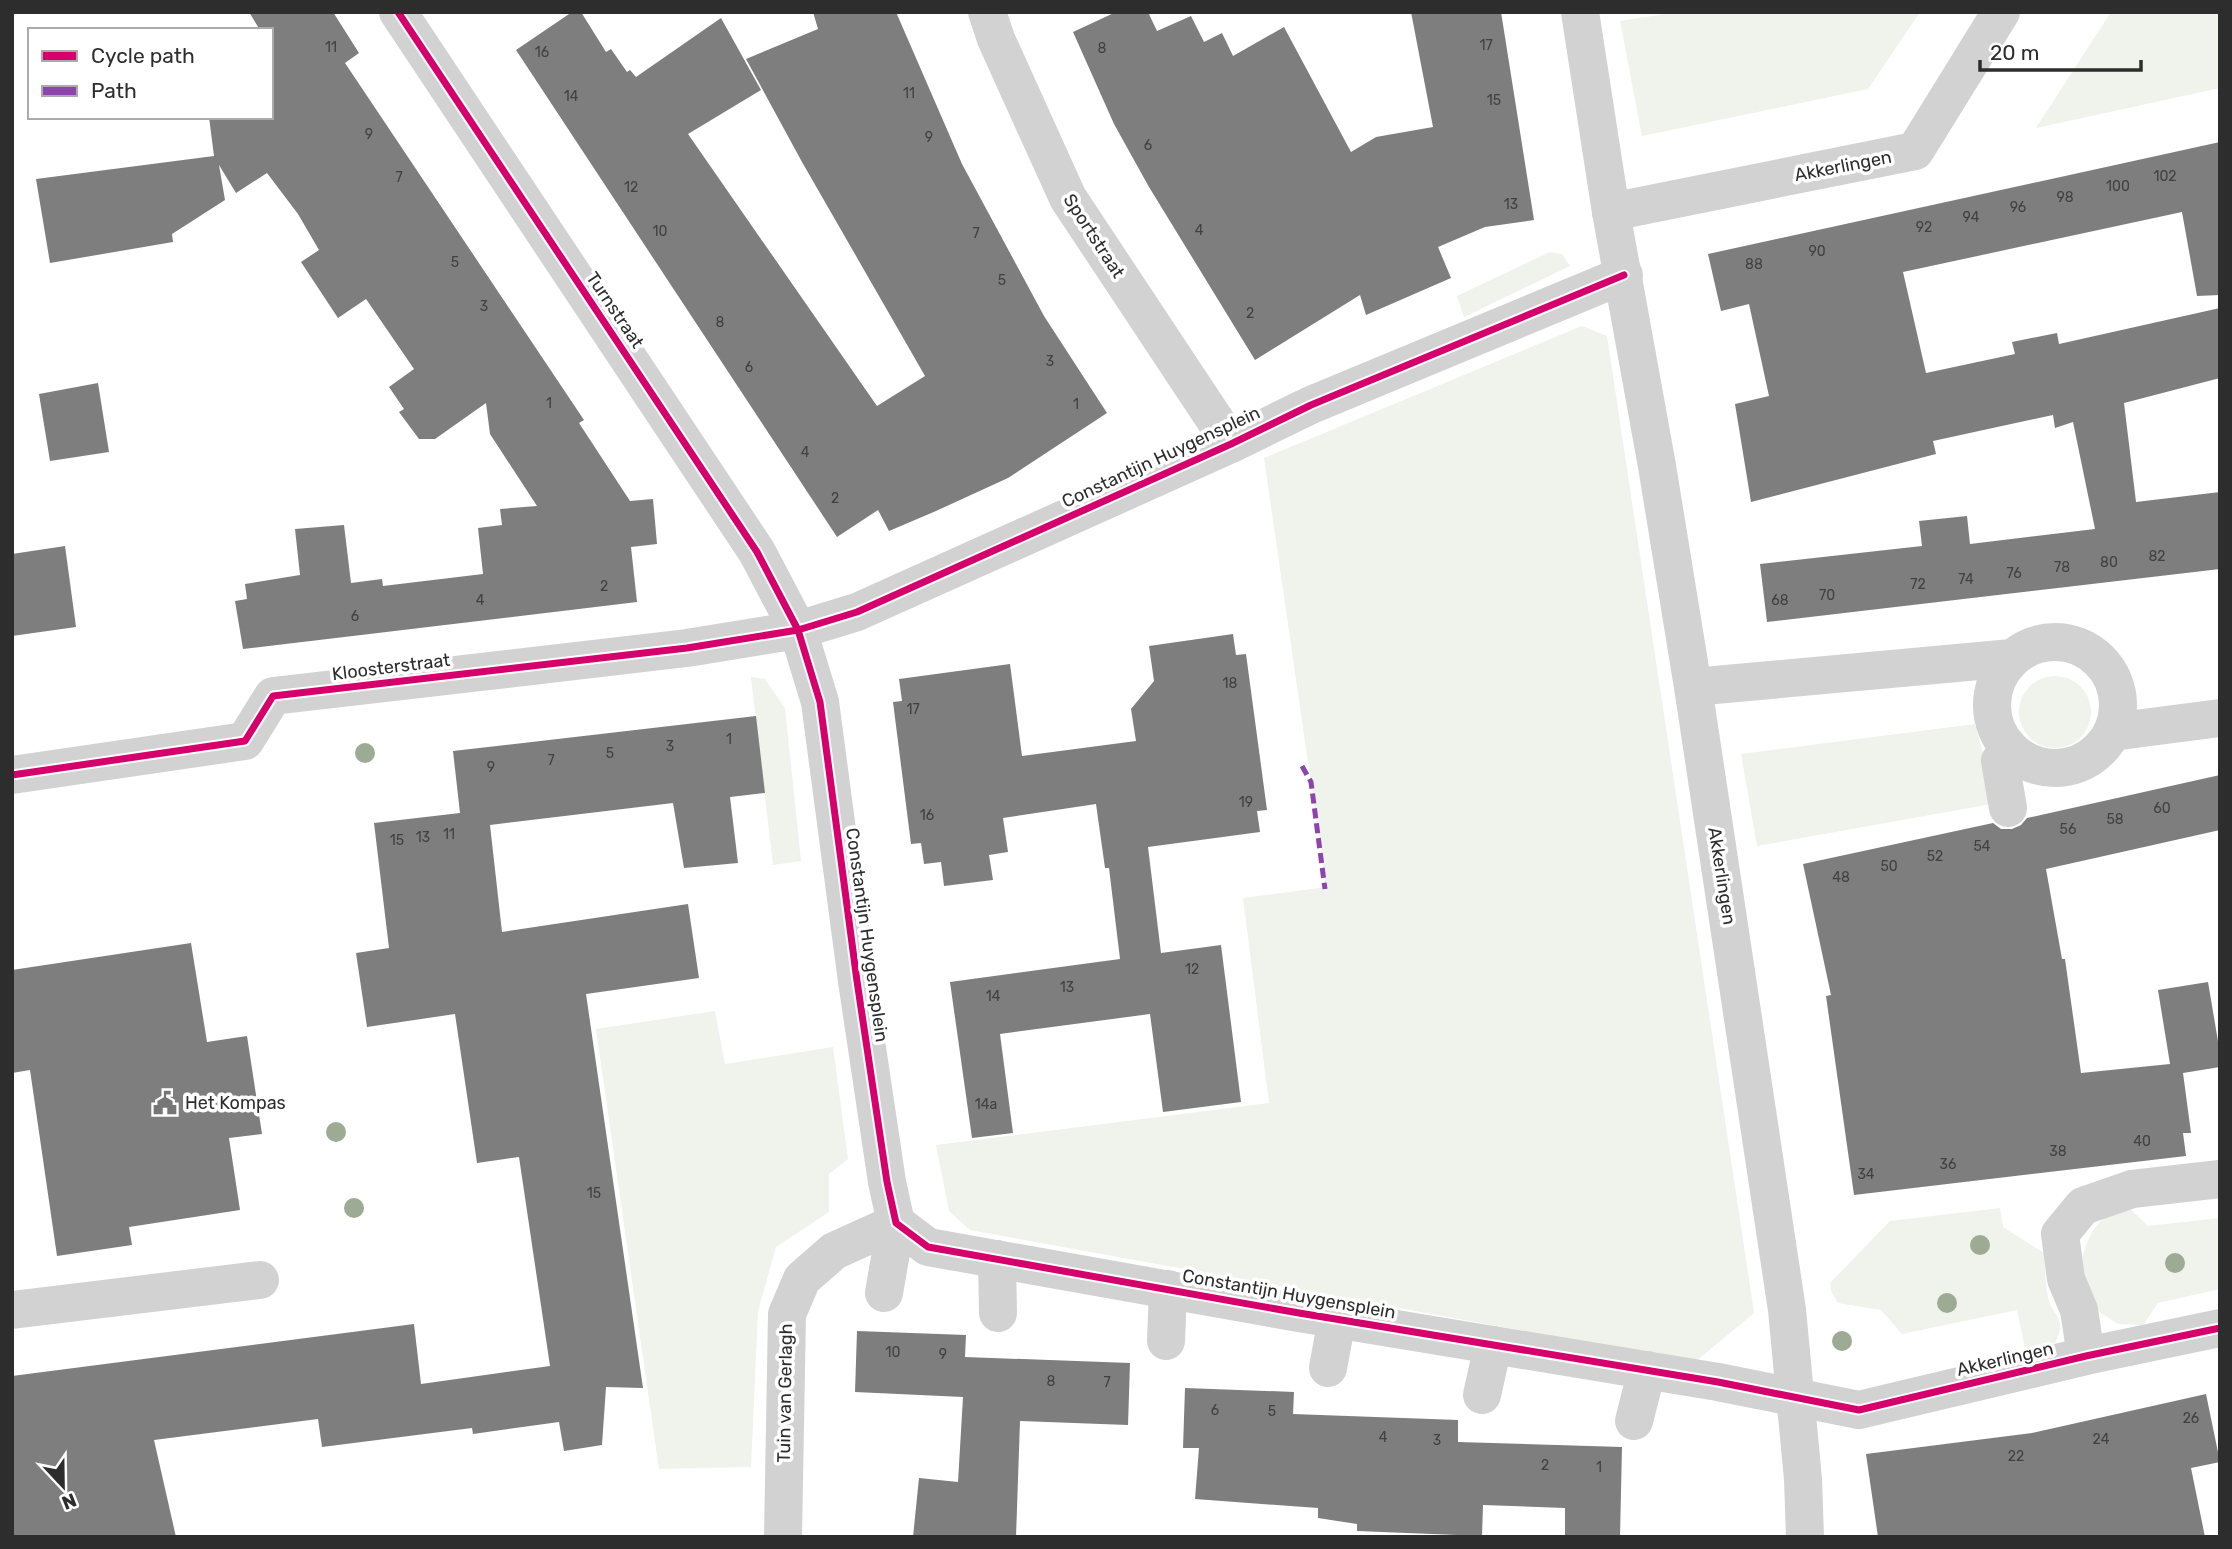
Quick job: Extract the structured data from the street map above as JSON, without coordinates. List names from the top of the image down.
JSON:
{
  "streets": {
    "street": [
      "Akkerlingen",
      "Sportstraat",
      "Turnstraat",
      "Constantijn Huygensplein",
      "Kloosterstraat",
      "Tuin van Gerlagh"
    ]
  },
  "crossings": [
    ["Akkerlingen", "Constantijn Huygensplein"],
    ["Sportstraat", "Constantijn Huygensplein"],
    ["Turnstraat", "Constantijn Huygensplein"],
    ["Turnstraat", "Kloosterstraat"],
    ["Constantijn Huygensplein", "Kloosterstraat"],
    ["Constantijn Huygensplein", "Tuin van Gerlagh"]
  ],
  "places": {
    "public building": ["Het Kompas"]
  },
  "house_numbers": [
    "17",
    "11",
    "8",
    "16",
    "11",
    "14",
    "15",
    "9",
    "9",
    "6",
    "102",
    "7",
    "100",
    "12",
    "98",
    "13",
    "96",
    "94",
    "92",
    "4",
    "10",
    "7",
    "90",
    "5",
    "88",
    "5",
    "3",
    "2",
    "8",
    "3",
    "6",
    "1",
    "1",
    "4",
    "2",
    "82",
    "80",
    "78",
    "76",
    "74",
    "72",
    "2",
    "70",
    "4",
    "68",
    "6",
    "18",
    "17",
    "1",
    "3",
    "5",
    "7",
    "9",
    "19",
    "60",
    "16",
    "58",
    "56",
    "11",
    "13",
    "15",
    "54",
    "52",
    "50",
    "48",
    "12",
    "13",
    "14",
    "14a",
    "40",
    "38",
    "36",
    "34",
    "15",
    "10",
    "9",
    "8",
    "7",
    "6",
    "5",
    "26",
    "4",
    "24",
    "3",
    "22",
    "2",
    "1"
  ],
  "legend": ["Cycle path", "Path"],
  "scale_bar": "20 m",
  "north": "bottom"
}
